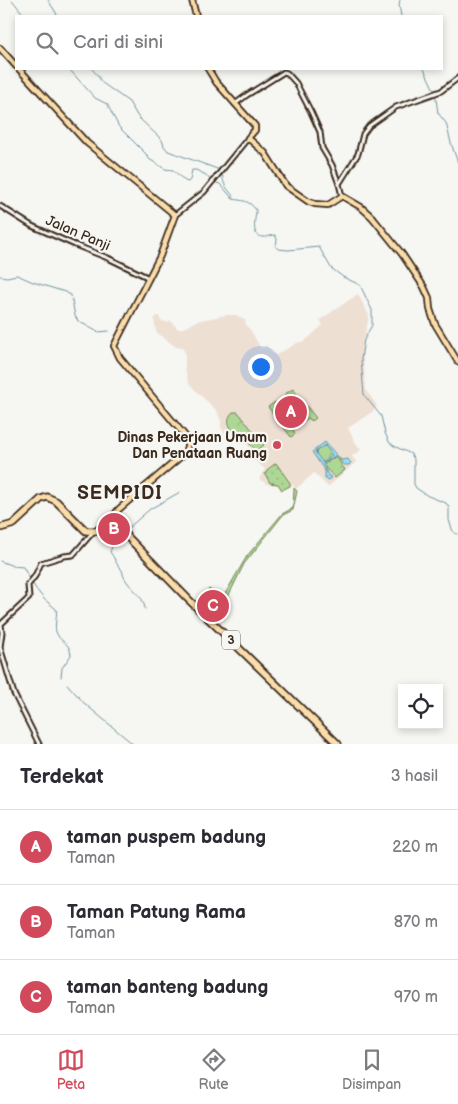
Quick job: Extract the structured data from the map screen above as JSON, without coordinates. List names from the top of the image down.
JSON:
{
  "streets": {
    "highway": ["3"],
    "street": ["Jalan Panji"]
  },
  "districts": ["SEMPIDI"],
  "places": ["Dinas Pekerjaan Umum Dan Penataan Ruang"],
  "page": {
    "search": "Cari di sini",
    "pins": ["A", "B", "C"],
    "heading": ["Terdekat", "3 hasil"],
    "list": [
      {
        "mark": "A",
        "name": "taman puspem badung",
        "note": "Taman",
        "value": "220 m"
      },
      {
        "mark": "B",
        "name": "Taman Patung Rama",
        "note": "Taman",
        "value": "870 m"
      },
      {
        "mark": "C",
        "name": "taman banteng badung",
        "note": "Taman",
        "value": "970 m"
      }
    ],
    "nav": ["Peta", "Rute", "Disimpan"]
  }
}
